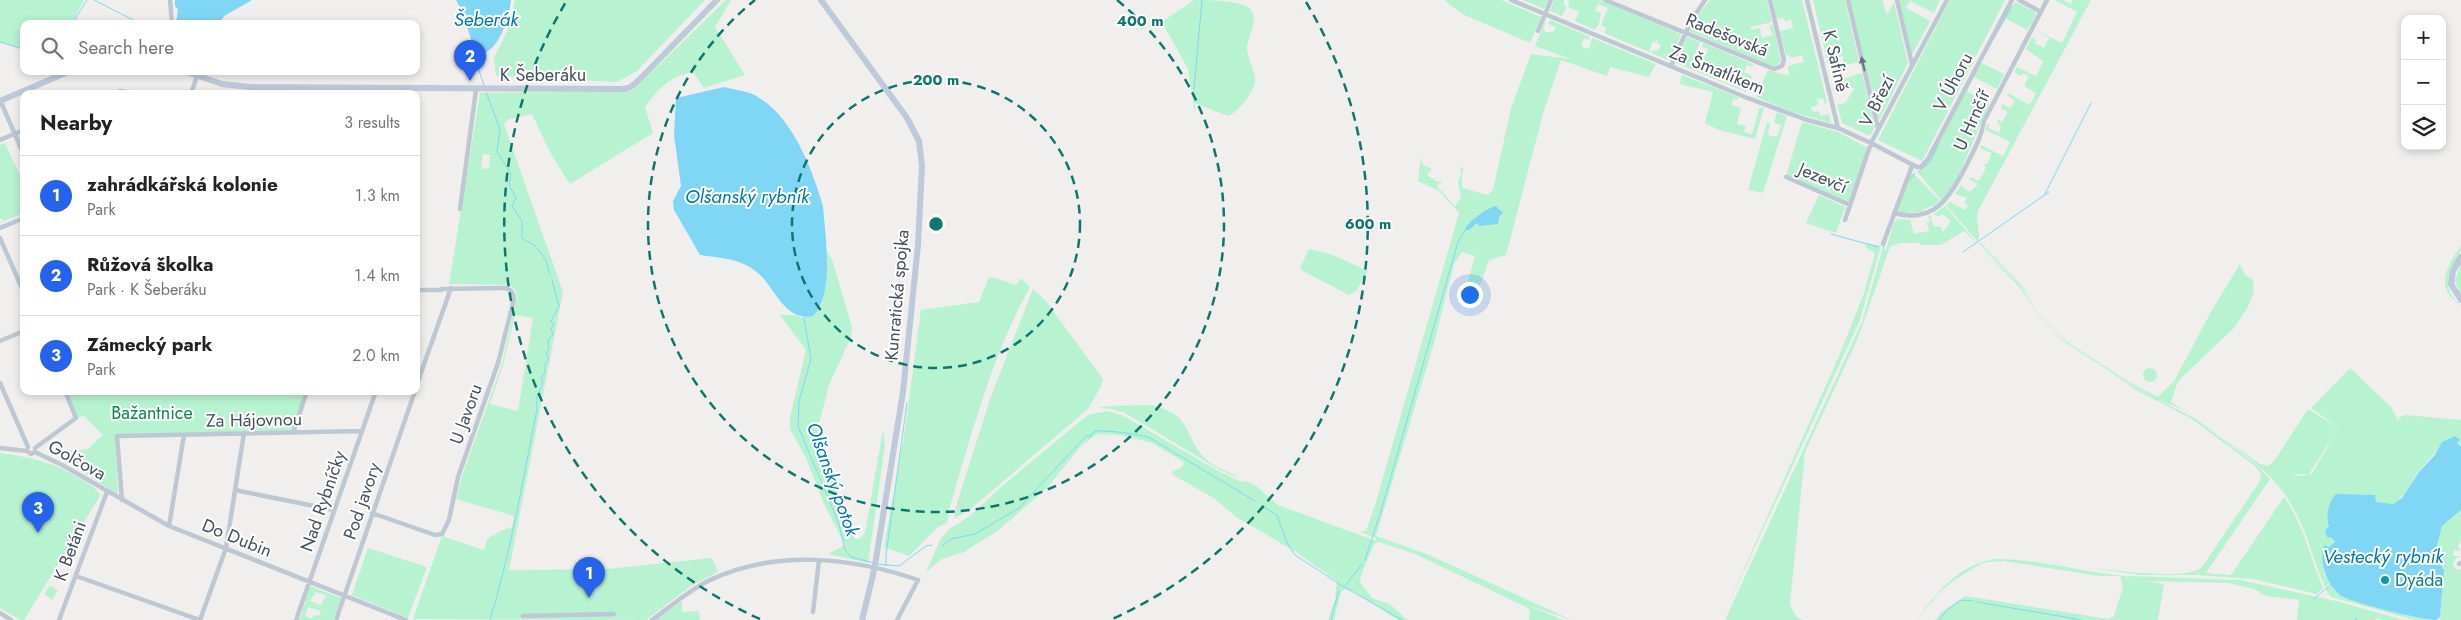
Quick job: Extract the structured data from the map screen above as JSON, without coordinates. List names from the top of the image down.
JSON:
{
  "streets": {
    "street": [
      "Radešovská",
      "K Safině",
      "Za Šmatlíkem",
      "K Šeberáku",
      "V Úhoru",
      "V Březí",
      "U Hrnčíř",
      "Jezevčí",
      "Kunratická spojka",
      "U Javoru",
      "Za Hájovnou",
      "Golčova",
      "Nad Rybníčky",
      "Pod javory",
      "Do Dubin",
      "K Betáni"
    ]
  },
  "crossings": [
    ["K Safině", "Za Šmatlíkem"],
    ["Za Šmatlíkem", "V Úhoru"],
    ["Za Šmatlíkem", "V Březí"],
    ["V Březí", "Jezevčí"],
    ["U Javoru", "Pod javory"],
    ["Za Hájovnou", "Golčova"],
    ["Za Hájovnou", "Nad Rybníčky"],
    ["Za Hájovnou", "Do Dubin"],
    ["Golčova", "Do Dubin"],
    ["Golčova", "K Betáni"],
    ["Nad Rybníčky", "Do Dubin"],
    ["Pod javory", "Do Dubin"]
  ],
  "water": [
    "Šeberák",
    "Olšanský rybník",
    "Olšanský potok",
    "Vestecký rybník"
  ],
  "parks": ["Bažantnice"],
  "places": ["Dyáda"],
  "page": {
    "map_buttons": ["+", "−"],
    "search": "Search here",
    "pins": ["2", "3", "1"],
    "heading": ["Nearby", "3 results"],
    "list": [
      {
        "mark": "1",
        "name": "zahrádkářská kolonie",
        "note": "Park",
        "value": "1.3 km"
      },
      {
        "mark": "2",
        "name": "Růžová školka",
        "note": "Park · K Šeberáku",
        "value": "1.4 km"
      },
      {
        "mark": "3",
        "name": "Zámecký park",
        "note": "Park",
        "value": "2.0 km"
      }
    ]
  },
  "rings": ["400 m", "200 m", "600 m"]
}
